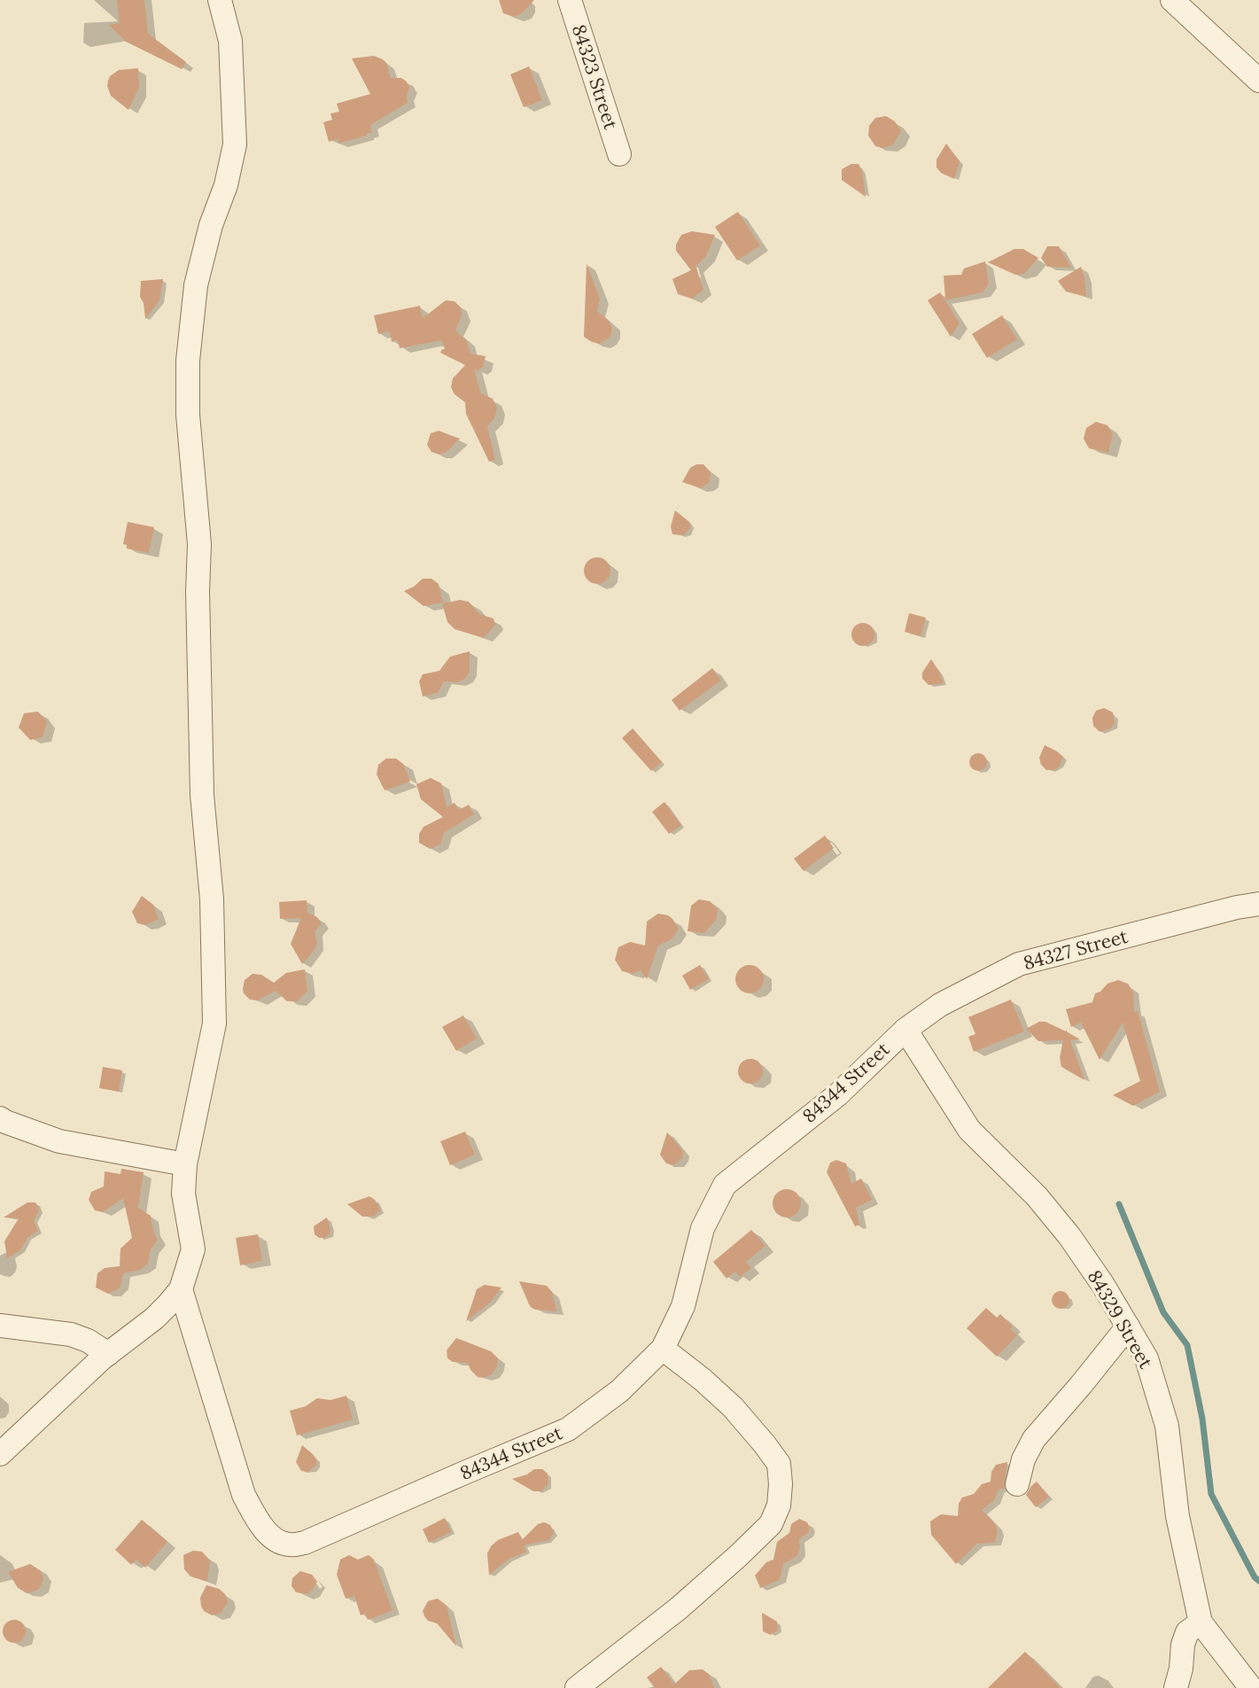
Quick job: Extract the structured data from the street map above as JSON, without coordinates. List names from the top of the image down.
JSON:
{
  "streets": {
    "street": [
      "84323 Street",
      "84327 Street",
      "84344 Street",
      "84329 Street"
    ]
  },
  "crossings": [
    ["84327 Street", "84344 Street"],
    ["84327 Street", "84329 Street"],
    ["84344 Street", "84329 Street"]
  ]
}
